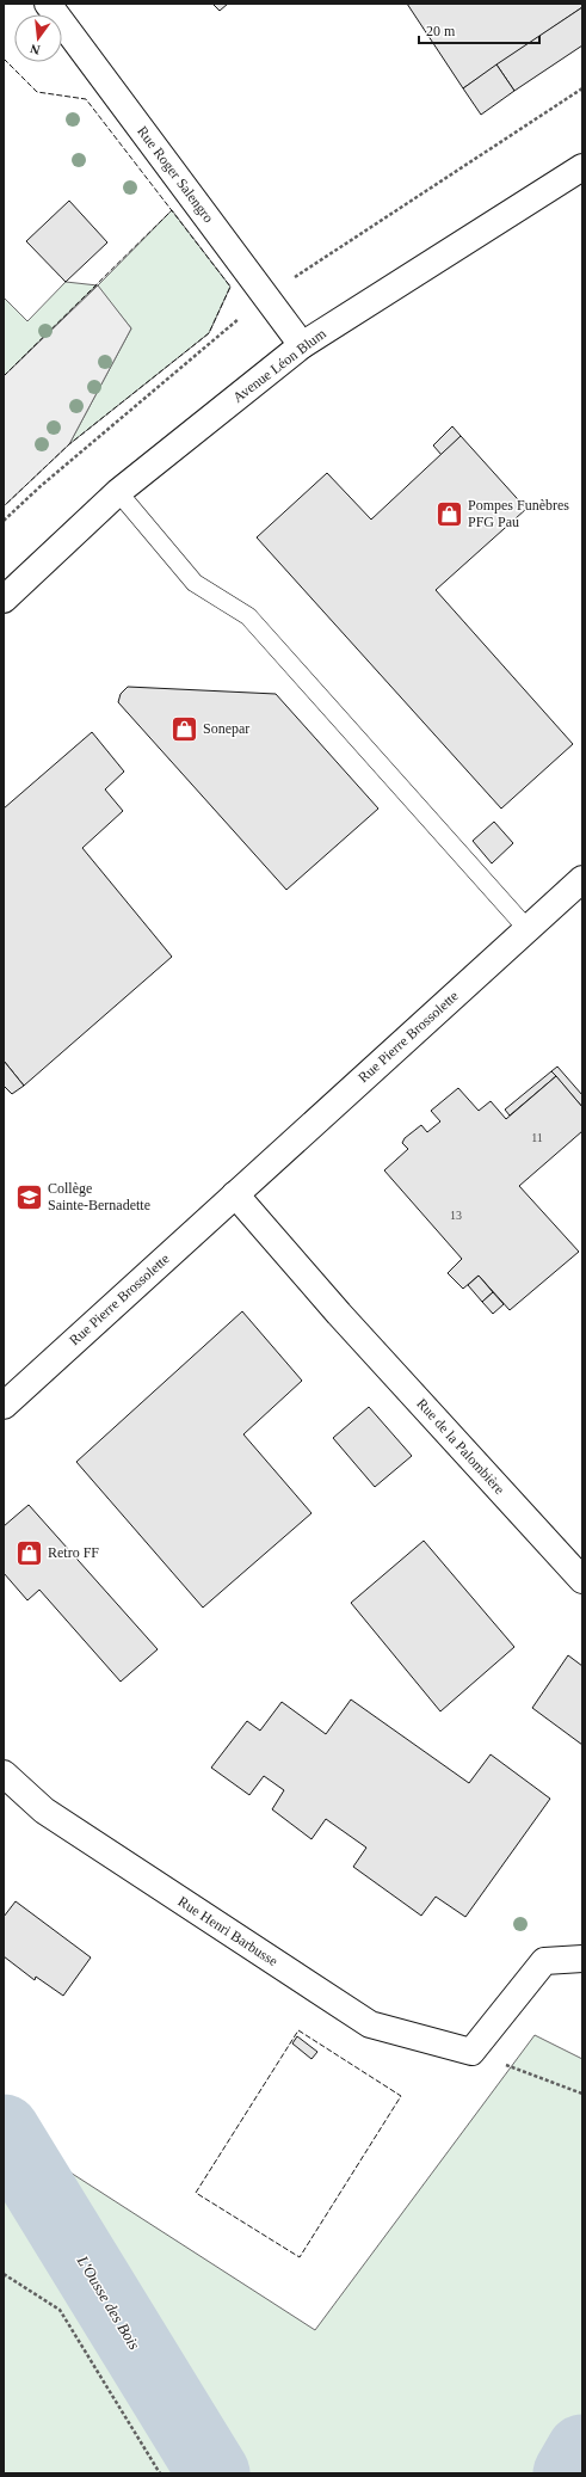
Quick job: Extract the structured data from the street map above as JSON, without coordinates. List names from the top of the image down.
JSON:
{
  "streets": {
    "street": [
      "Rue Roger Salengro",
      "Avenue Léon Blum",
      "Rue Pierre Brossolette",
      "Rue de la Palombière",
      "Rue Henri Barbusse"
    ]
  },
  "crossings": [
    ["Rue Roger Salengro", "Avenue Léon Blum"],
    ["Rue Pierre Brossolette", "Rue de la Palombière"]
  ],
  "water": ["L'Ousse des Bois"],
  "places": {
    "shop": ["Pompes Funèbres PFG Pau", "Sonepar", "Retro FF"],
    "school or university": ["Collège Sainte-Bernadette"]
  },
  "house_numbers": ["11", "13"],
  "scale_bar": "20 m",
  "north": "bottom"
}
